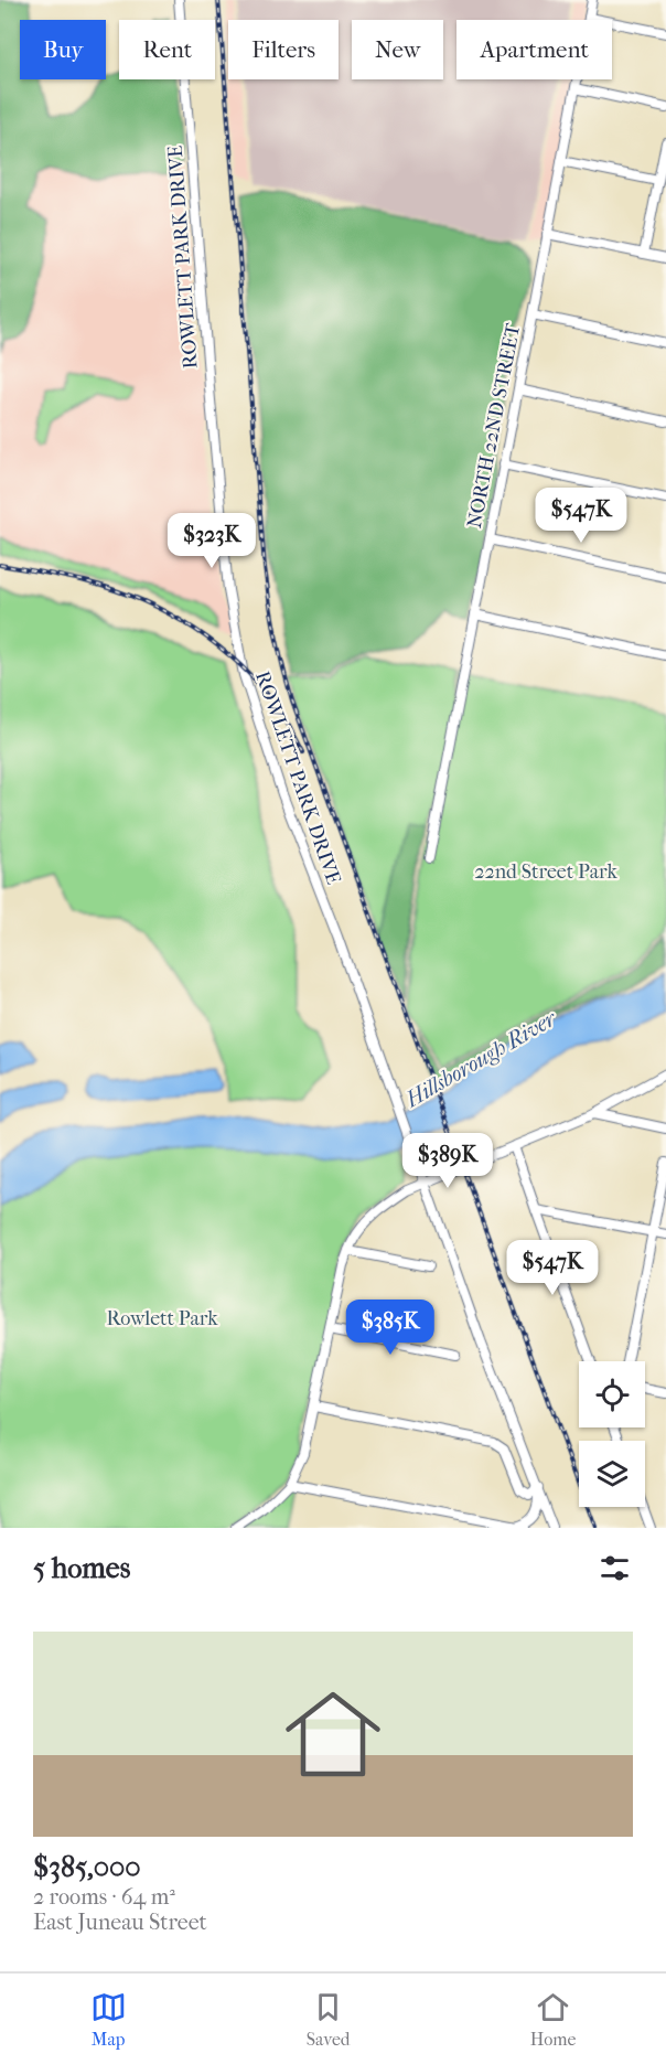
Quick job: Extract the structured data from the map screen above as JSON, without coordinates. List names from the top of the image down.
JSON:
{
  "streets": {
    "street": ["ROWLETT PARK DRIVE", "NORTH 22ND STREET"]
  },
  "water": ["Hillsborough River"],
  "parks": ["22nd Street Park", "Rowlett Park"],
  "page": {
    "chip": [
      "Buy",
      "Rent",
      "Filters",
      "New",
      "Apartment"
    ],
    "price": [
      "$547K",
      "$323K",
      "$389K",
      "$547K",
      "$385K"
    ],
    "heading": "5 homes",
    "list": [
      {
        "name": "$385,000",
        "note": "2 rooms · 64 m² · East Juneau Street"
      }
    ],
    "tabs": ["Map", "Saved", "Home"]
  }
}
